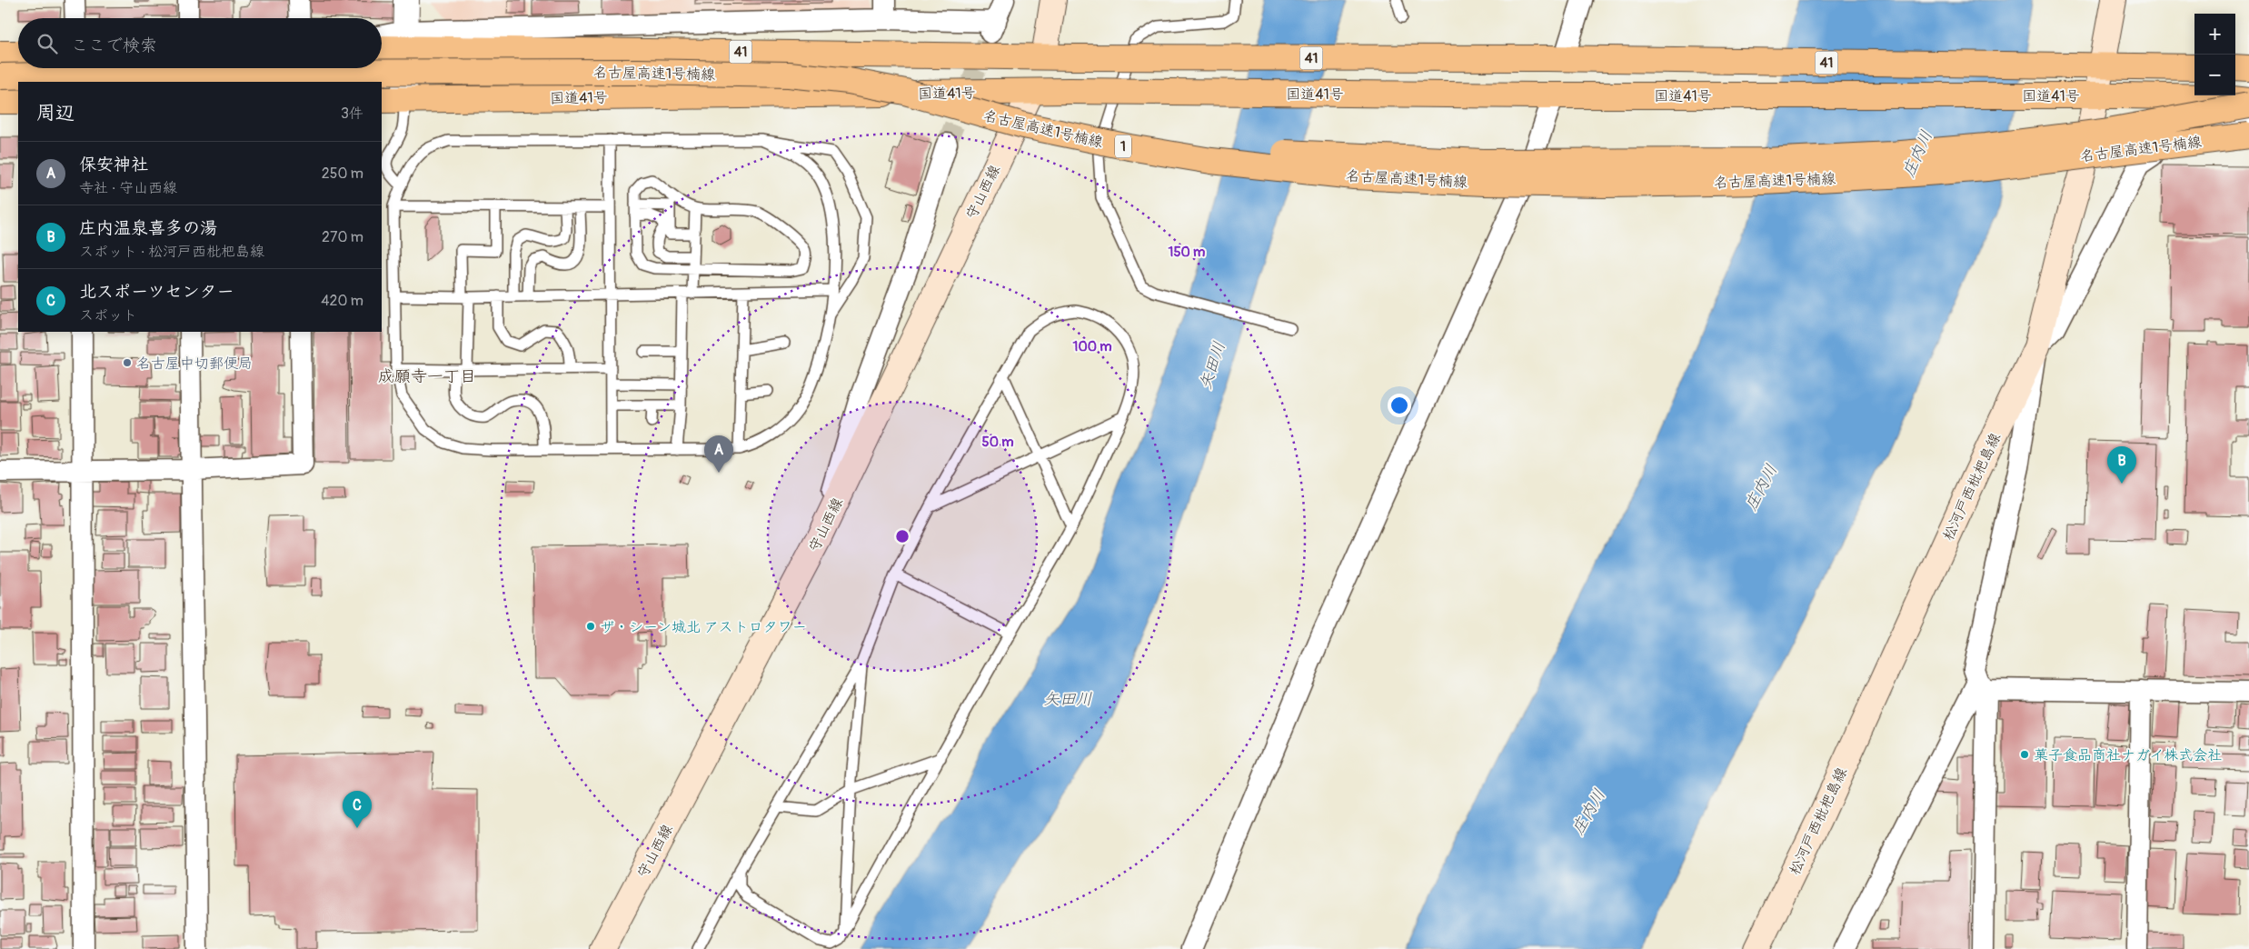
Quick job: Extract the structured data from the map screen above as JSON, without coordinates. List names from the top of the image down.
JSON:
{
  "streets": {
    "highway": [
      "41",
      "名古屋高速1号楠線",
      "国道41号",
      "1"
    ],
    "main road": ["守山西線", "松河戸西枇杷島線"]
  },
  "crossings": [
    ["国道41号", "守山西線"],
    ["国道41号", "松河戸西枇杷島線"]
  ],
  "districts": ["成願寺一丁目"],
  "water": ["庄内川", "矢田川"],
  "places": ["名古屋中切郵便局", "ザ・シーン城北 アストロタワー", "菓子食品商社ナガイ株式会社"],
  "page": {
    "map_buttons": ["+", "−"],
    "search": "ここで検索",
    "heading": ["周辺", "3件"],
    "list": [
      {
        "mark": "A",
        "name": "保安神社",
        "note": "寺社 · 守山西線",
        "value": "250 m"
      },
      {
        "mark": "B",
        "name": "庄内温泉喜多の湯",
        "note": "スポット · 松河戸西枇杷島線",
        "value": "270 m"
      },
      {
        "mark": "C",
        "name": "北スポーツセンター",
        "note": "スポット",
        "value": "420 m"
      }
    ],
    "pins": ["A", "B", "C"]
  },
  "rings": ["150 m", "100 m", "50 m"]
}
